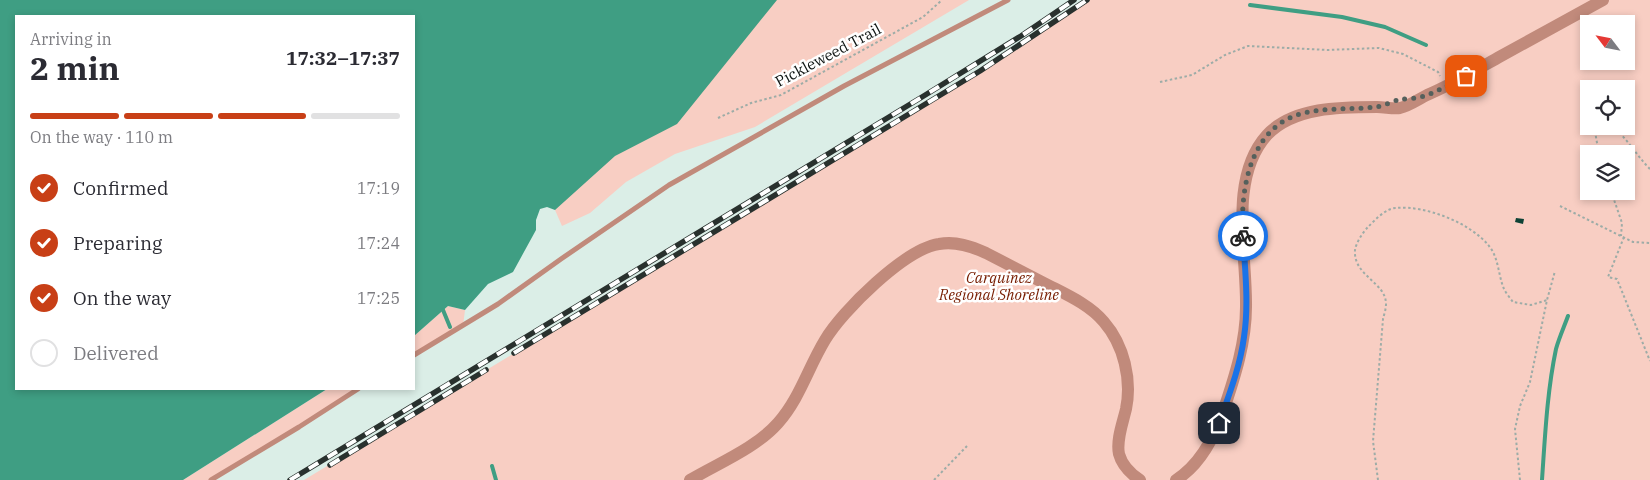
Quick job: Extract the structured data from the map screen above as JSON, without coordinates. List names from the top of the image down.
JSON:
{
  "streets": {
    "path": ["Pickleweed Trail"]
  },
  "parks": ["Carquinez Regional Shoreline"],
  "north": "top left",
  "page": {
    "heading": ["2 min", "Arriving in", "17:32–17:37"],
    "bar": "On the way · 110 m",
    "list": [
      ["Confirmed", "17:19"],
      ["Preparing", "17:24"],
      ["On the way", "17:25"],
      "Delivered"
    ]
  }
}
